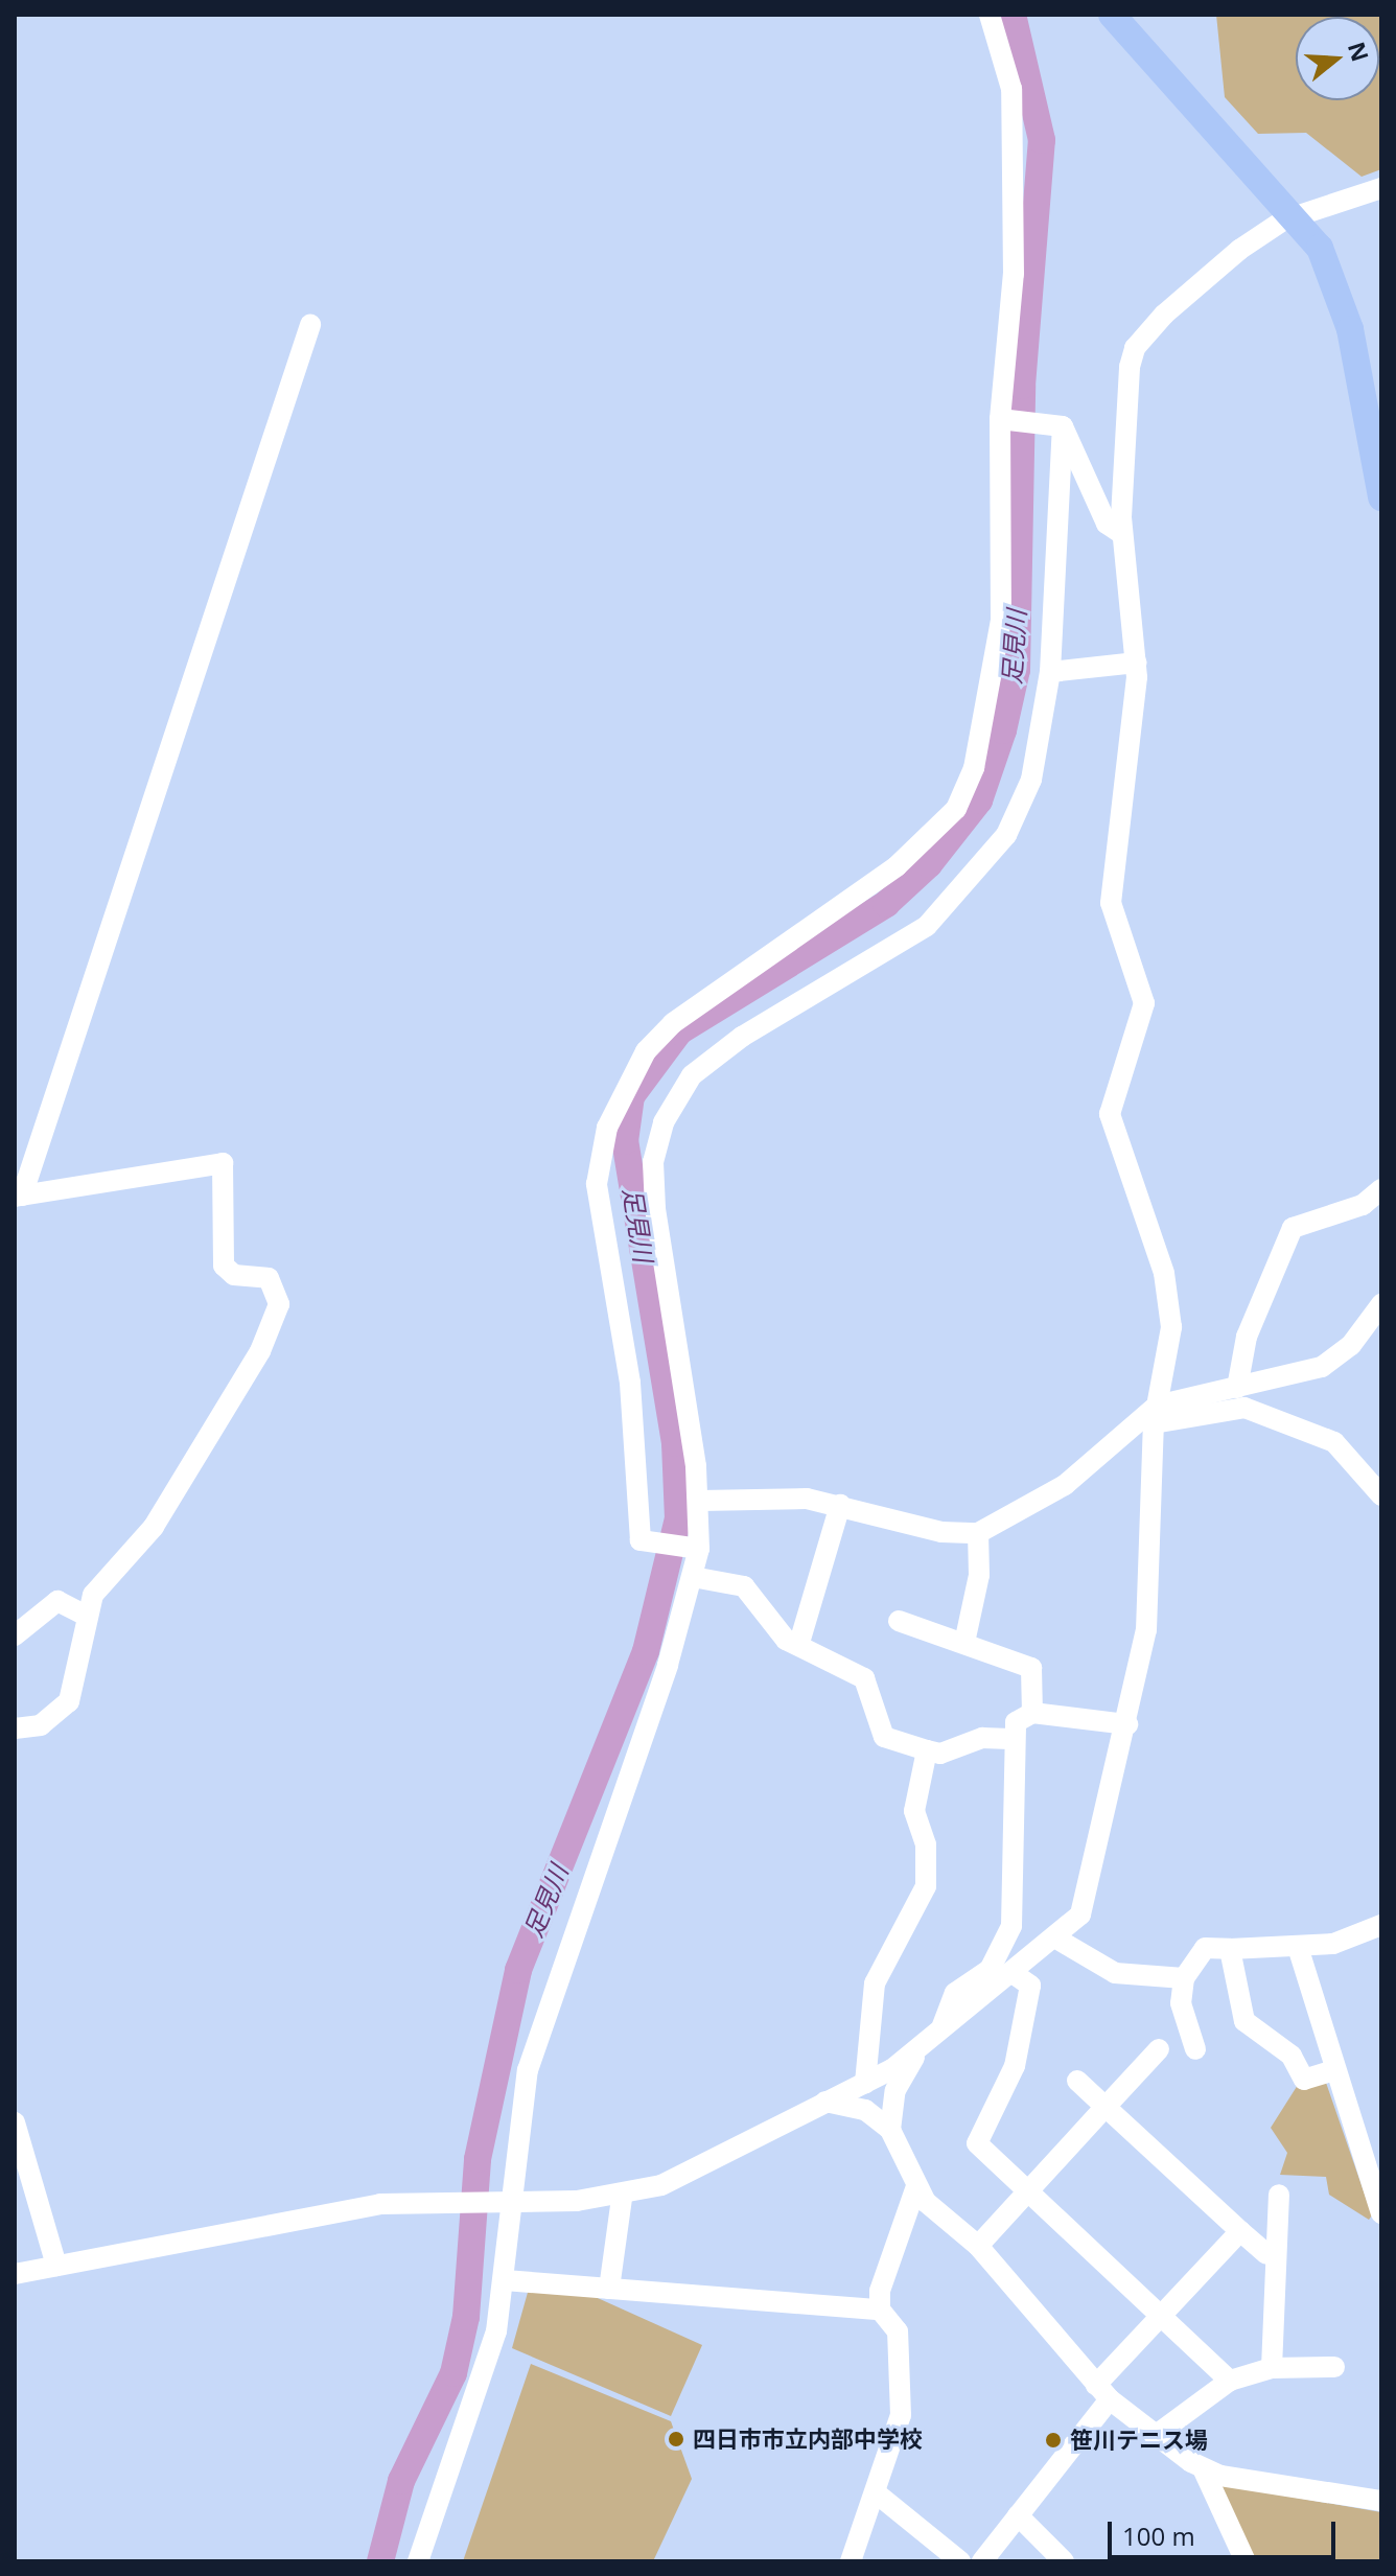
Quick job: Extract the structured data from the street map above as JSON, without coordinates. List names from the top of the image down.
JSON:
{
  "water": ["足見川"],
  "places": ["四日市市立内部中学校", "笹川テニス場"],
  "scale_bar": "100 m",
  "north": "right"
}
